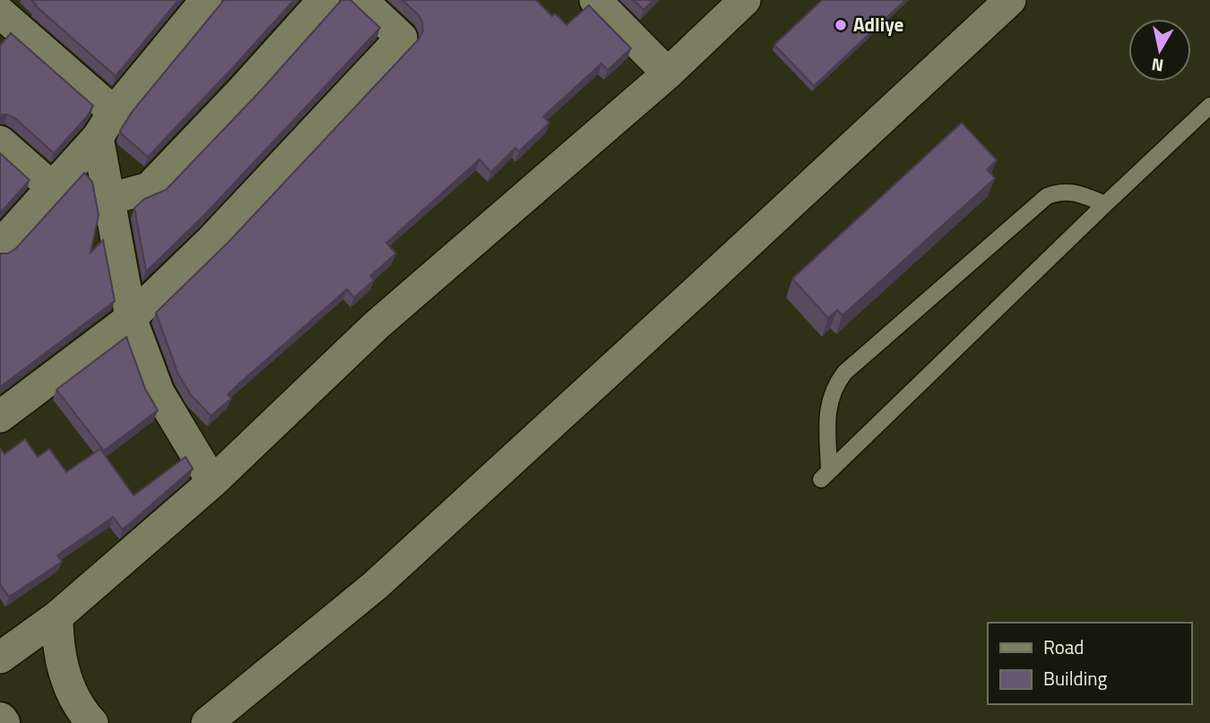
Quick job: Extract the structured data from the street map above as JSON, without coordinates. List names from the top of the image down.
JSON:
{
  "places": ["Adliye"],
  "legend": ["Road", "Building"],
  "north": "bottom"
}
